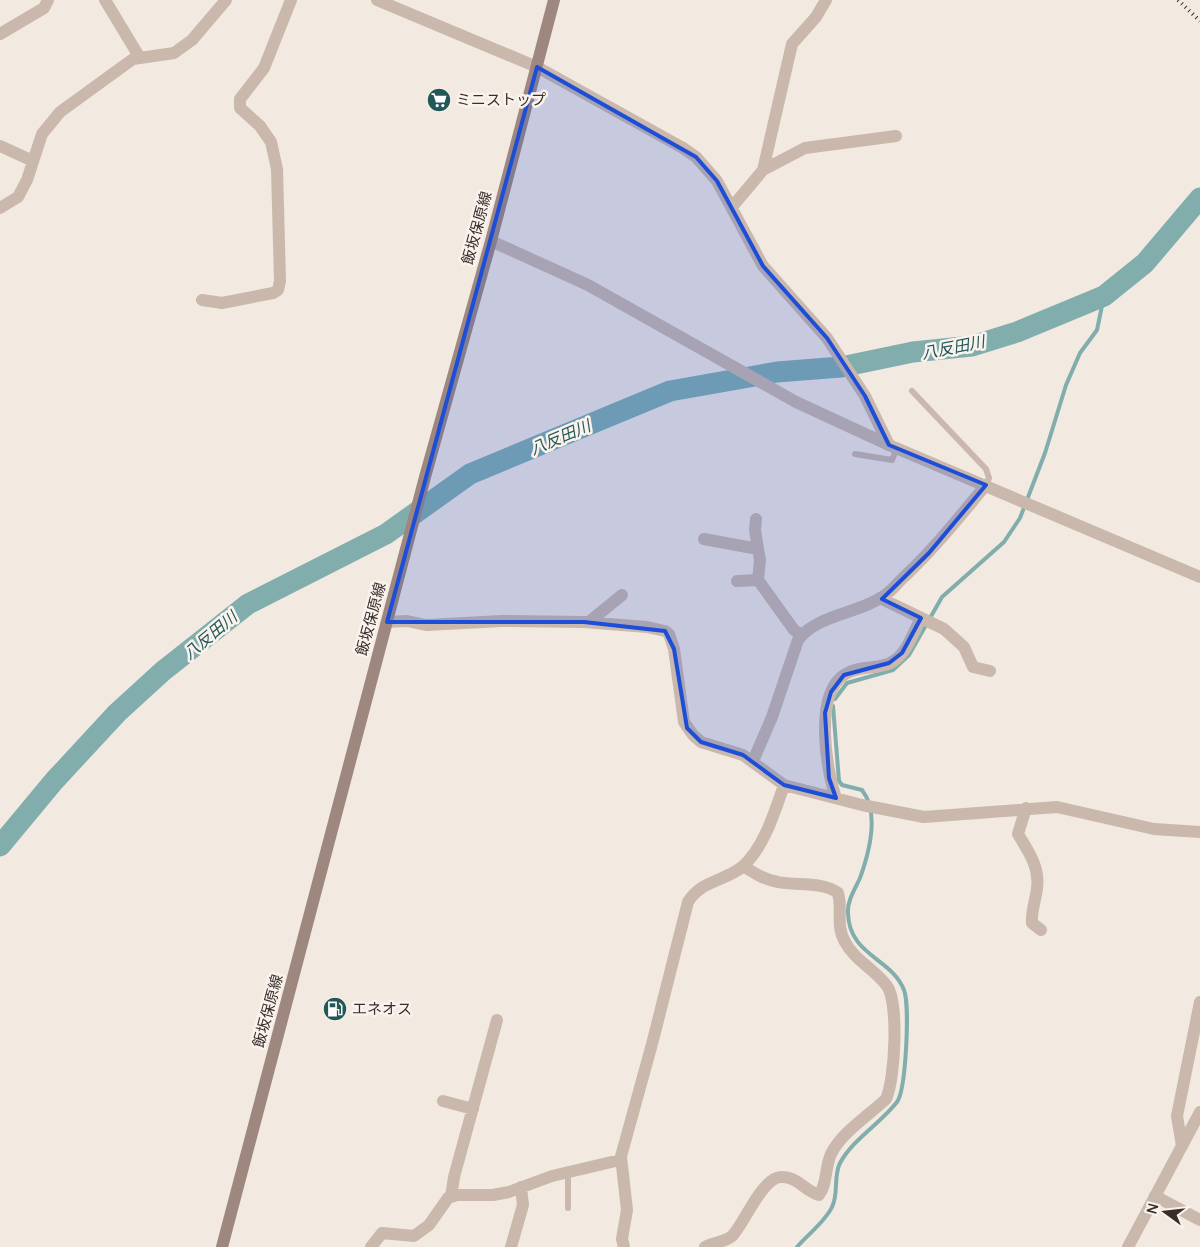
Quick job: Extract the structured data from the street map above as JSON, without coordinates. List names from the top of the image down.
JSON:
{
  "streets": {
    "main road": ["飯坂保原線"]
  },
  "water": ["八反田川"],
  "places": {
    "supermarket": ["ミニストップ"],
    "fuel station": ["エネオス"]
  },
  "north": "left"
}
